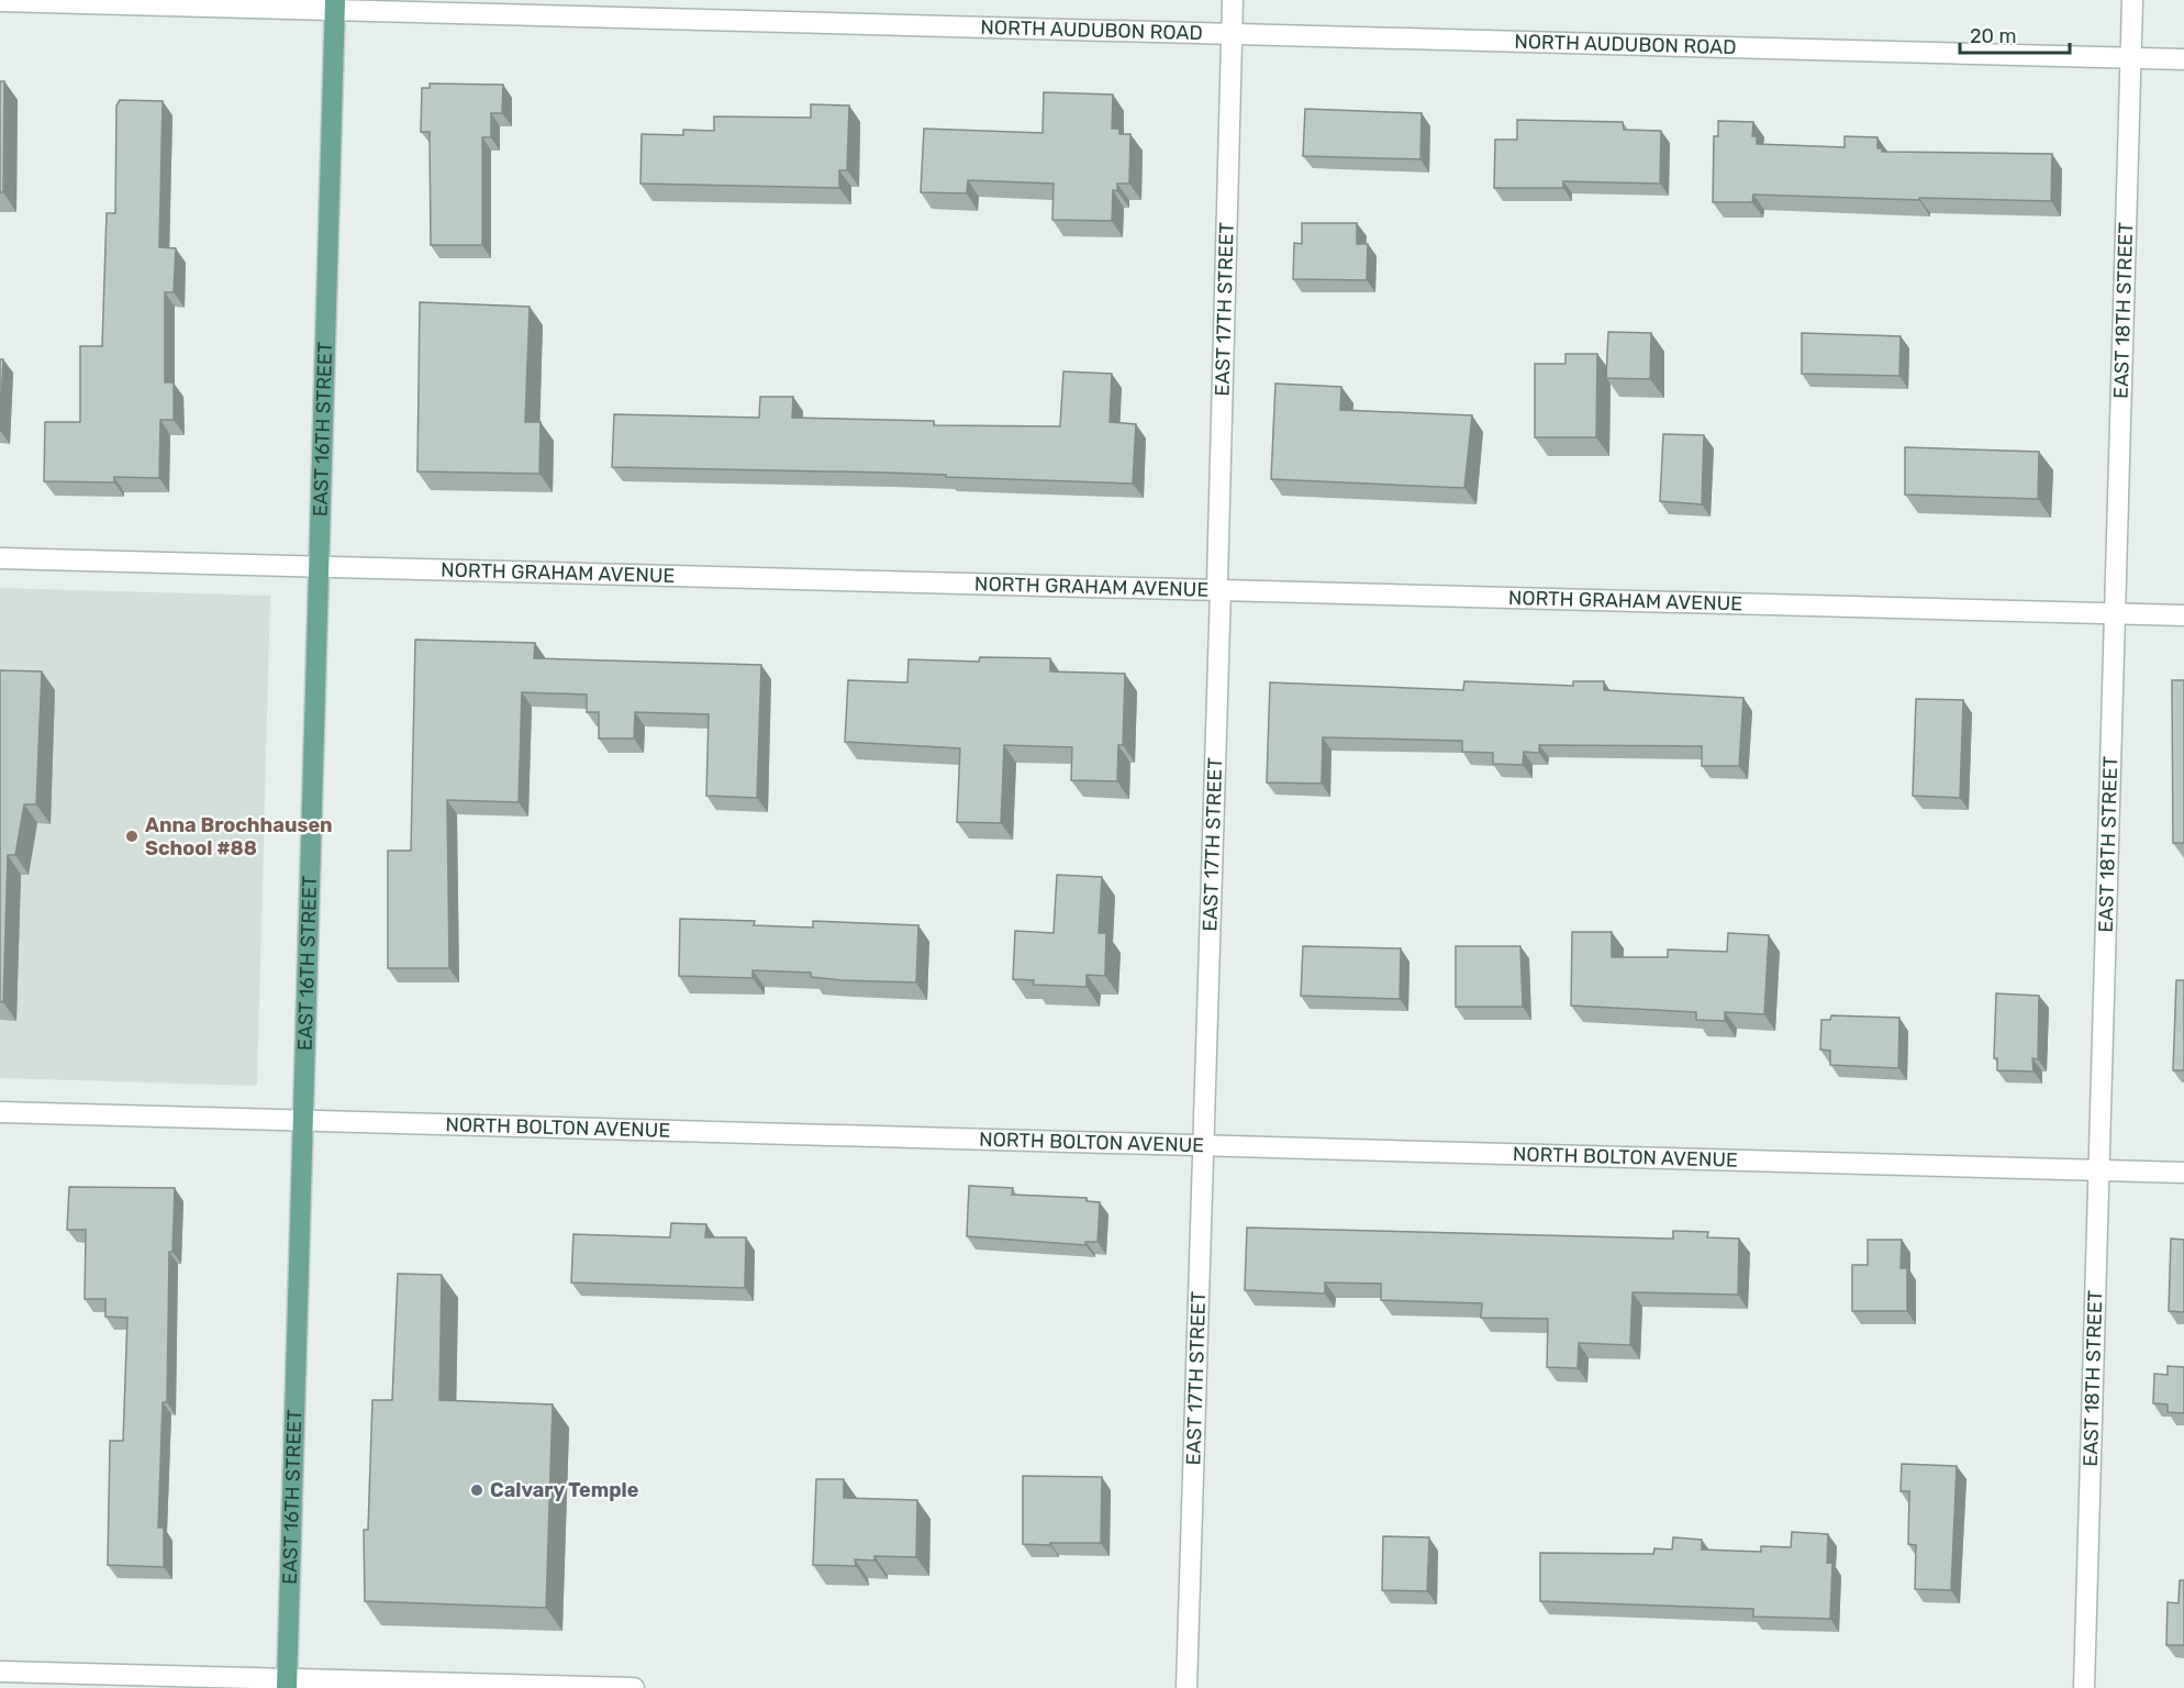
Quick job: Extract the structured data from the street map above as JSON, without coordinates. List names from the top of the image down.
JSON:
{
  "streets": {
    "main road": ["EAST 16TH STREET"],
    "street": [
      "NORTH AUDUBON ROAD",
      "EAST 18TH STREET",
      "EAST 17TH STREET",
      "NORTH GRAHAM AVENUE",
      "NORTH BOLTON AVENUE"
    ]
  },
  "crossings": [
    ["NORTH AUDUBON ROAD", "EAST 18TH STREET"],
    ["NORTH AUDUBON ROAD", "EAST 17TH STREET"],
    ["NORTH AUDUBON ROAD", "EAST 16TH STREET"],
    ["EAST 18TH STREET", "NORTH GRAHAM AVENUE"],
    ["EAST 18TH STREET", "NORTH BOLTON AVENUE"],
    ["EAST 17TH STREET", "NORTH GRAHAM AVENUE"],
    ["EAST 17TH STREET", "NORTH BOLTON AVENUE"],
    ["EAST 16TH STREET", "NORTH GRAHAM AVENUE"],
    ["EAST 16TH STREET", "NORTH BOLTON AVENUE"]
  ],
  "places": ["Anna Brochhausen School #88", "Calvary Temple"],
  "scale_bar": "20 m"
}
